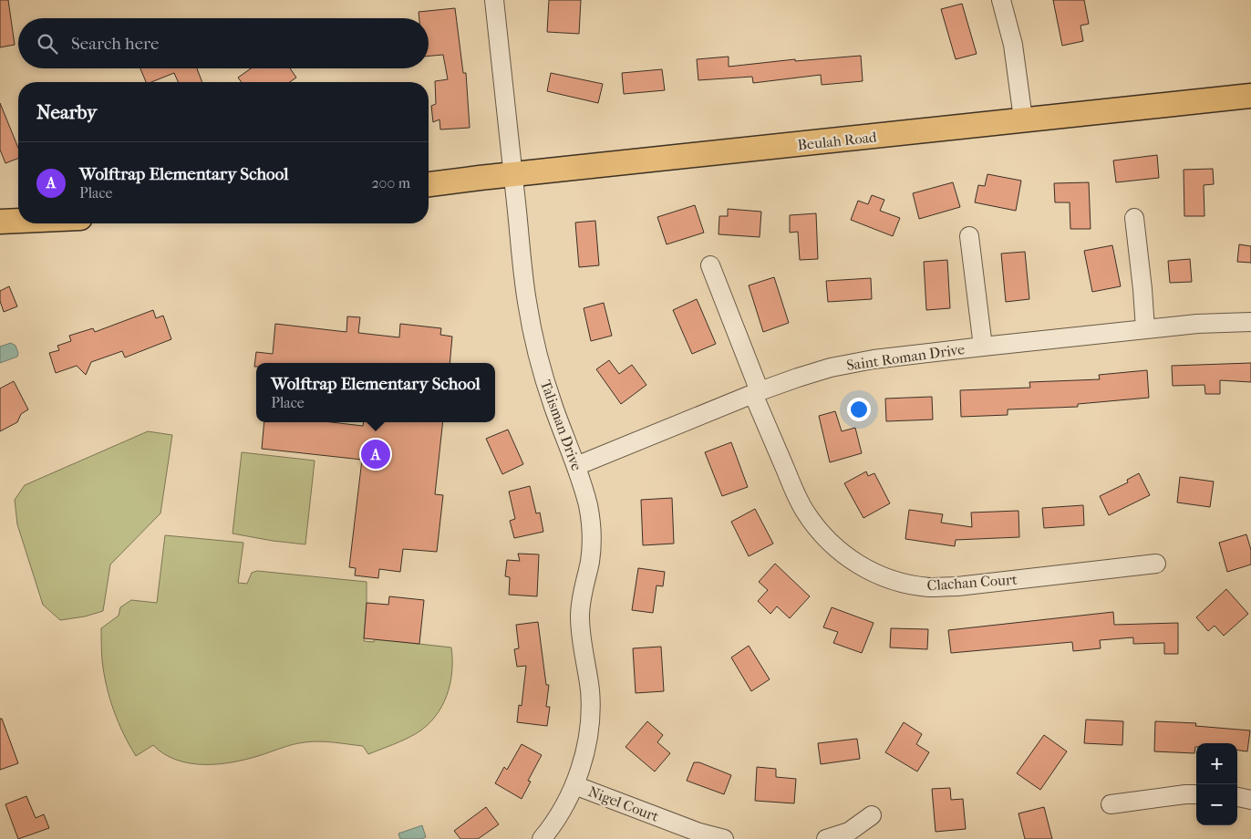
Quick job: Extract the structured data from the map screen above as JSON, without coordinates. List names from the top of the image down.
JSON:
{
  "streets": {
    "main road": ["Beulah Road"],
    "street": [
      "Saint Roman Drive",
      "Talisman Drive",
      "Clachan Court",
      "Nigel Court"
    ]
  },
  "crossings": [
    ["Beulah Road", "Talisman Drive"],
    ["Saint Roman Drive", "Talisman Drive"],
    ["Saint Roman Drive", "Clachan Court"],
    ["Talisman Drive", "Nigel Court"]
  ],
  "page": {
    "search": "Search here",
    "heading": "Nearby",
    "list": [
      {
        "mark": "A",
        "name": "Wolftrap Elementary School",
        "note": "Place",
        "value": "200 m"
      }
    ],
    "popup": ["Wolftrap Elementary School", "Place"],
    "pins": "A",
    "map_buttons": ["+", "−"]
  }
}
